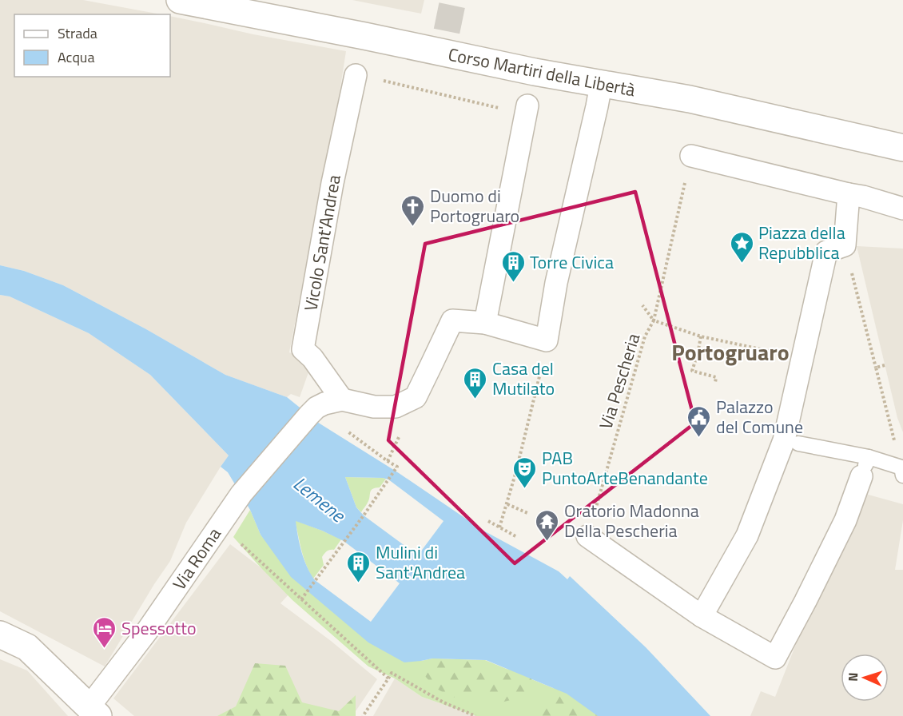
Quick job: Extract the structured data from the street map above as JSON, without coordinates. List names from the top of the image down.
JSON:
{
  "streets": {
    "street": ["Corso Martiri della Libertà", "Vicolo Sant'Andrea", "Via Roma"],
    "path": ["Via Pescheria"]
  },
  "districts": ["Portogruaro"],
  "water": ["Lemene"],
  "places": {
    "church": ["Duomo di Portogruaro"],
    "place": ["Piazza della Repubblica"],
    "building": ["Torre Civica", "Casa del Mutilato", "Mulini di Sant'Andrea"],
    "public building": ["Palazzo del Comune"],
    "theatre": ["PAB PuntoArteBenandante"],
    "temple": ["Oratorio Madonna Della Pescheria"],
    "hotel": ["Spessotto"]
  },
  "legend": ["Strada", "Acqua"],
  "north": "left"
}
